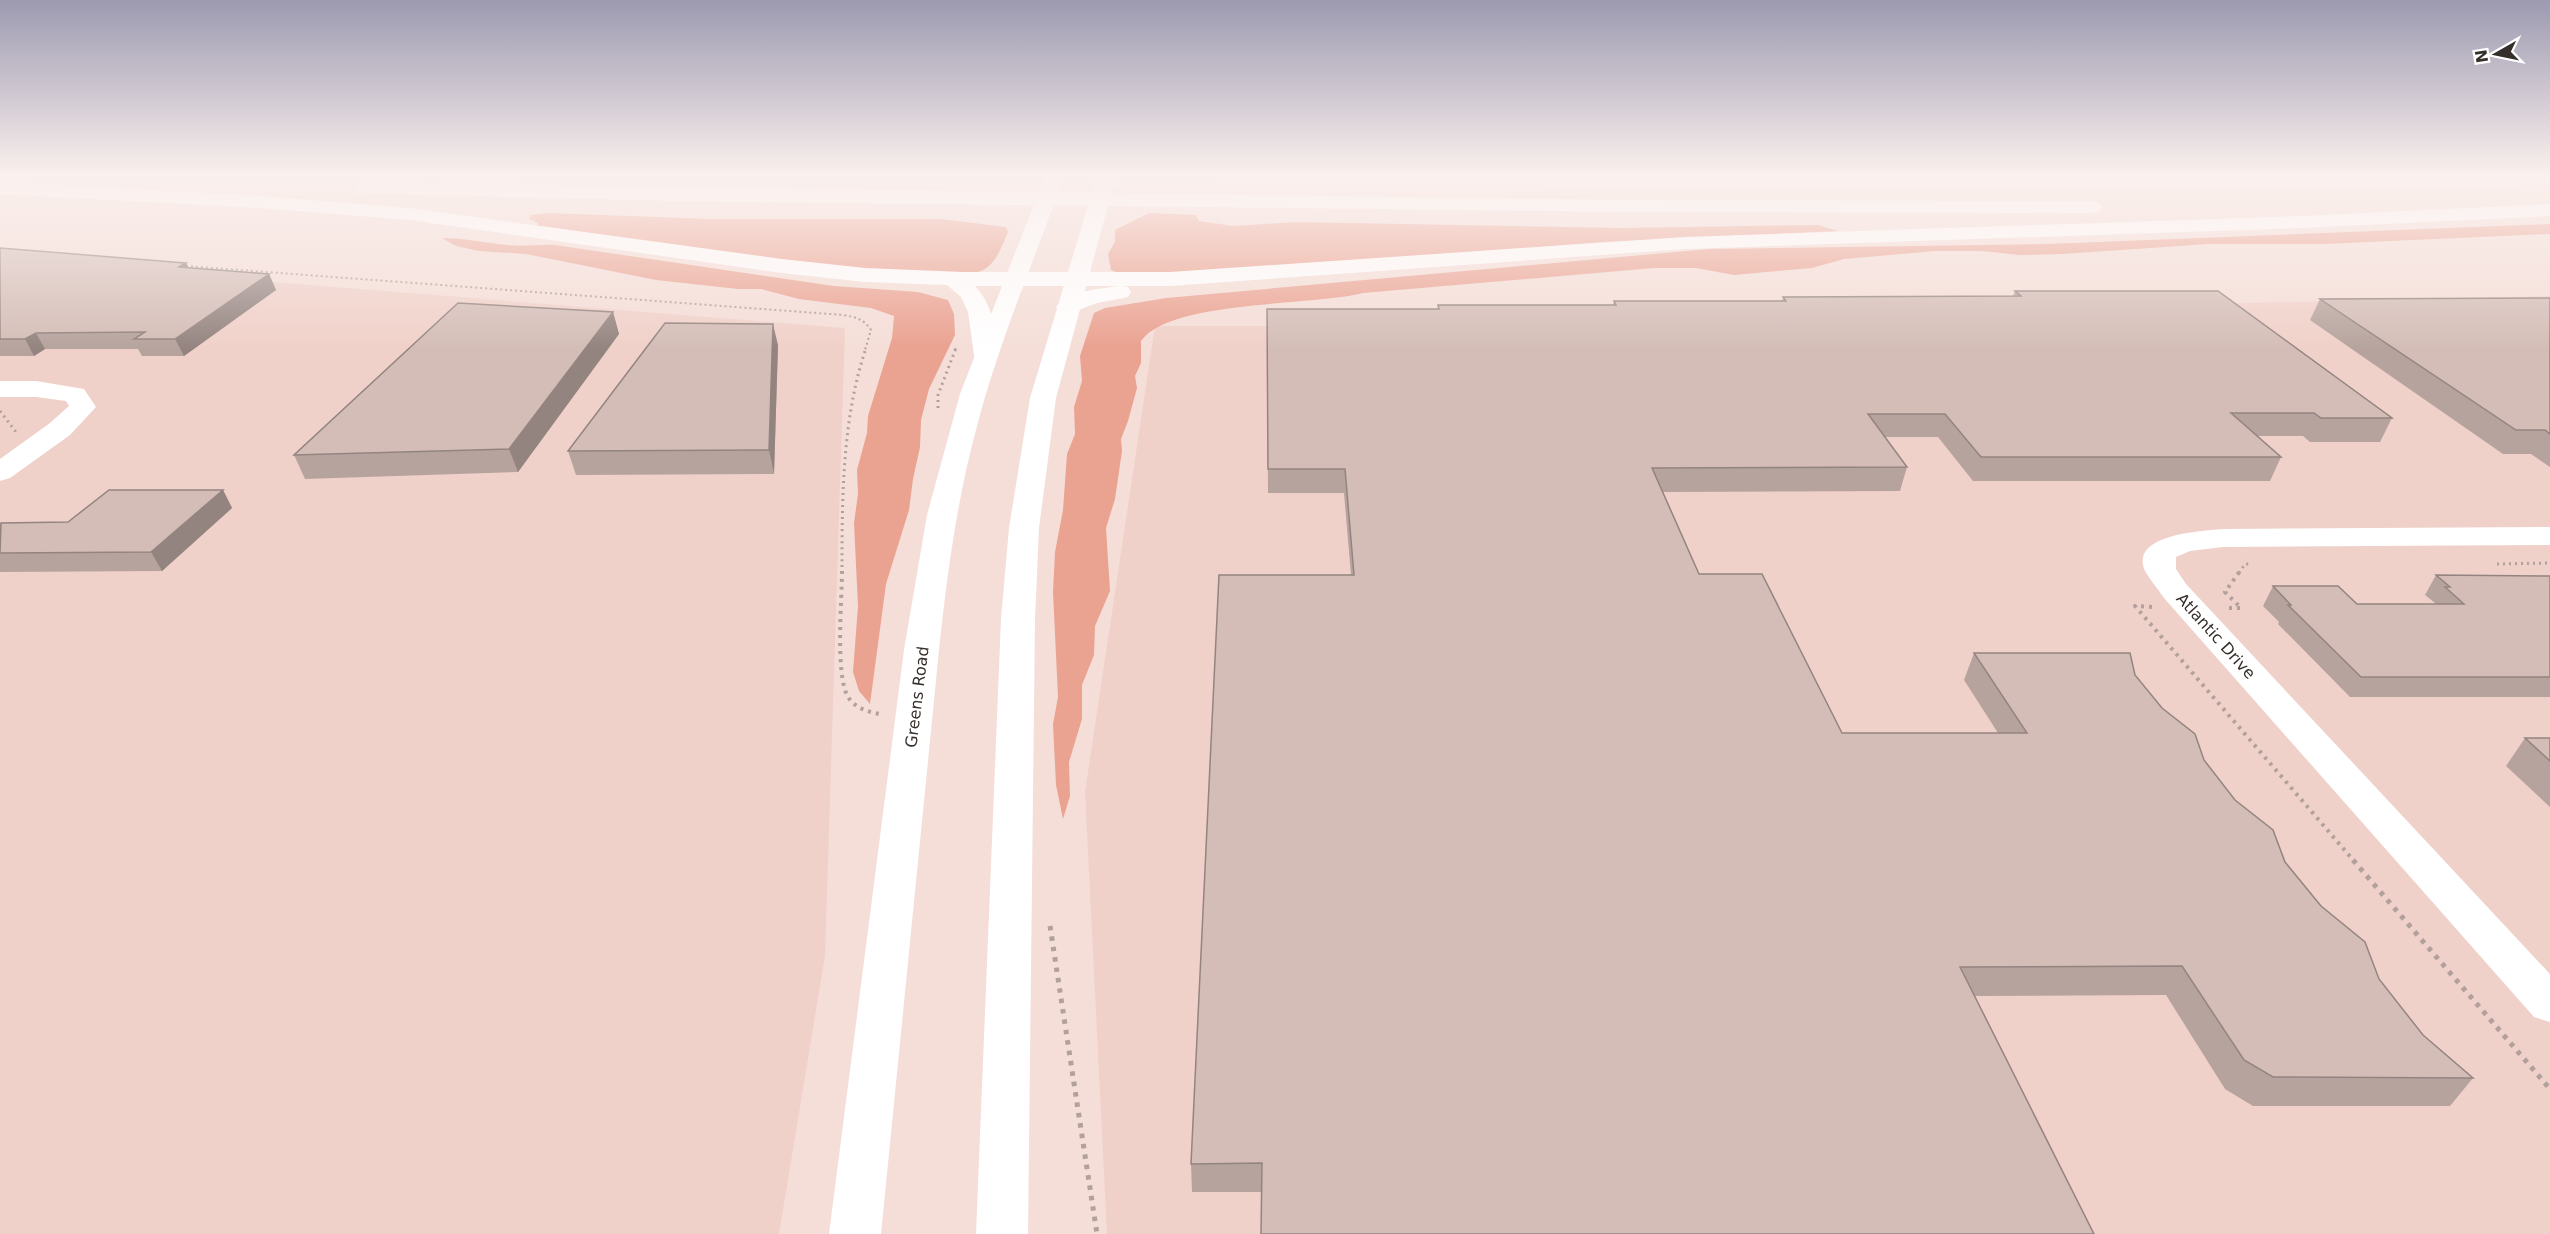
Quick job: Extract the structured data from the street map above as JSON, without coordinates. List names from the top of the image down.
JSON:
{
  "streets": {
    "main road": ["Atlantic Drive", "Greens Road"]
  },
  "north": "left"
}
